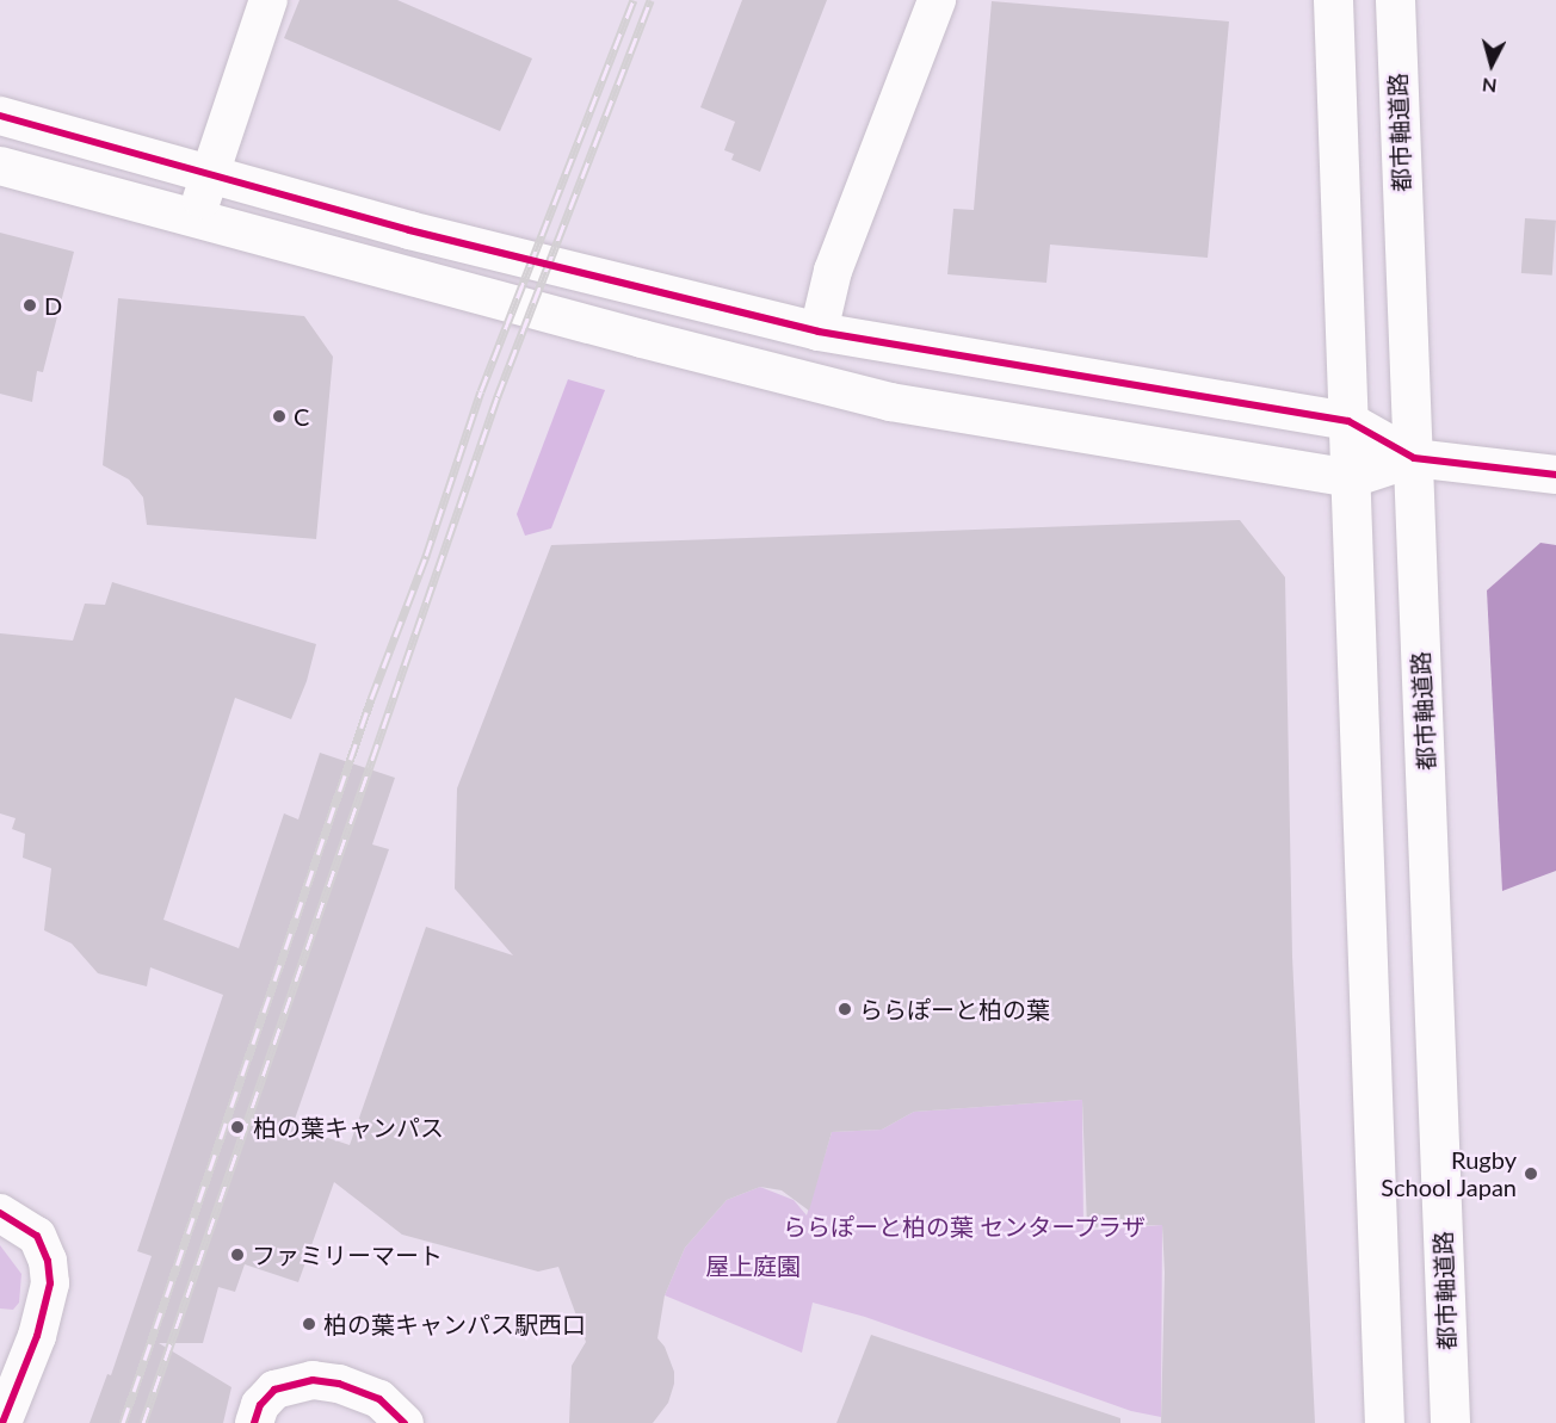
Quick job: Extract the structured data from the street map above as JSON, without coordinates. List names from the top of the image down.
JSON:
{
  "streets": {
    "main road": ["都市軸道路"]
  },
  "parks": ["ららぽーと柏の葉 センタープラザ", "屋上庭園"],
  "places": [
    "D",
    "C",
    "ららぽーと柏の葉",
    "柏の葉キャンパス",
    "Rugby School Japan",
    "ファミリーマート",
    "柏の葉キャンパス駅西口"
  ],
  "north": "bottom"
}
